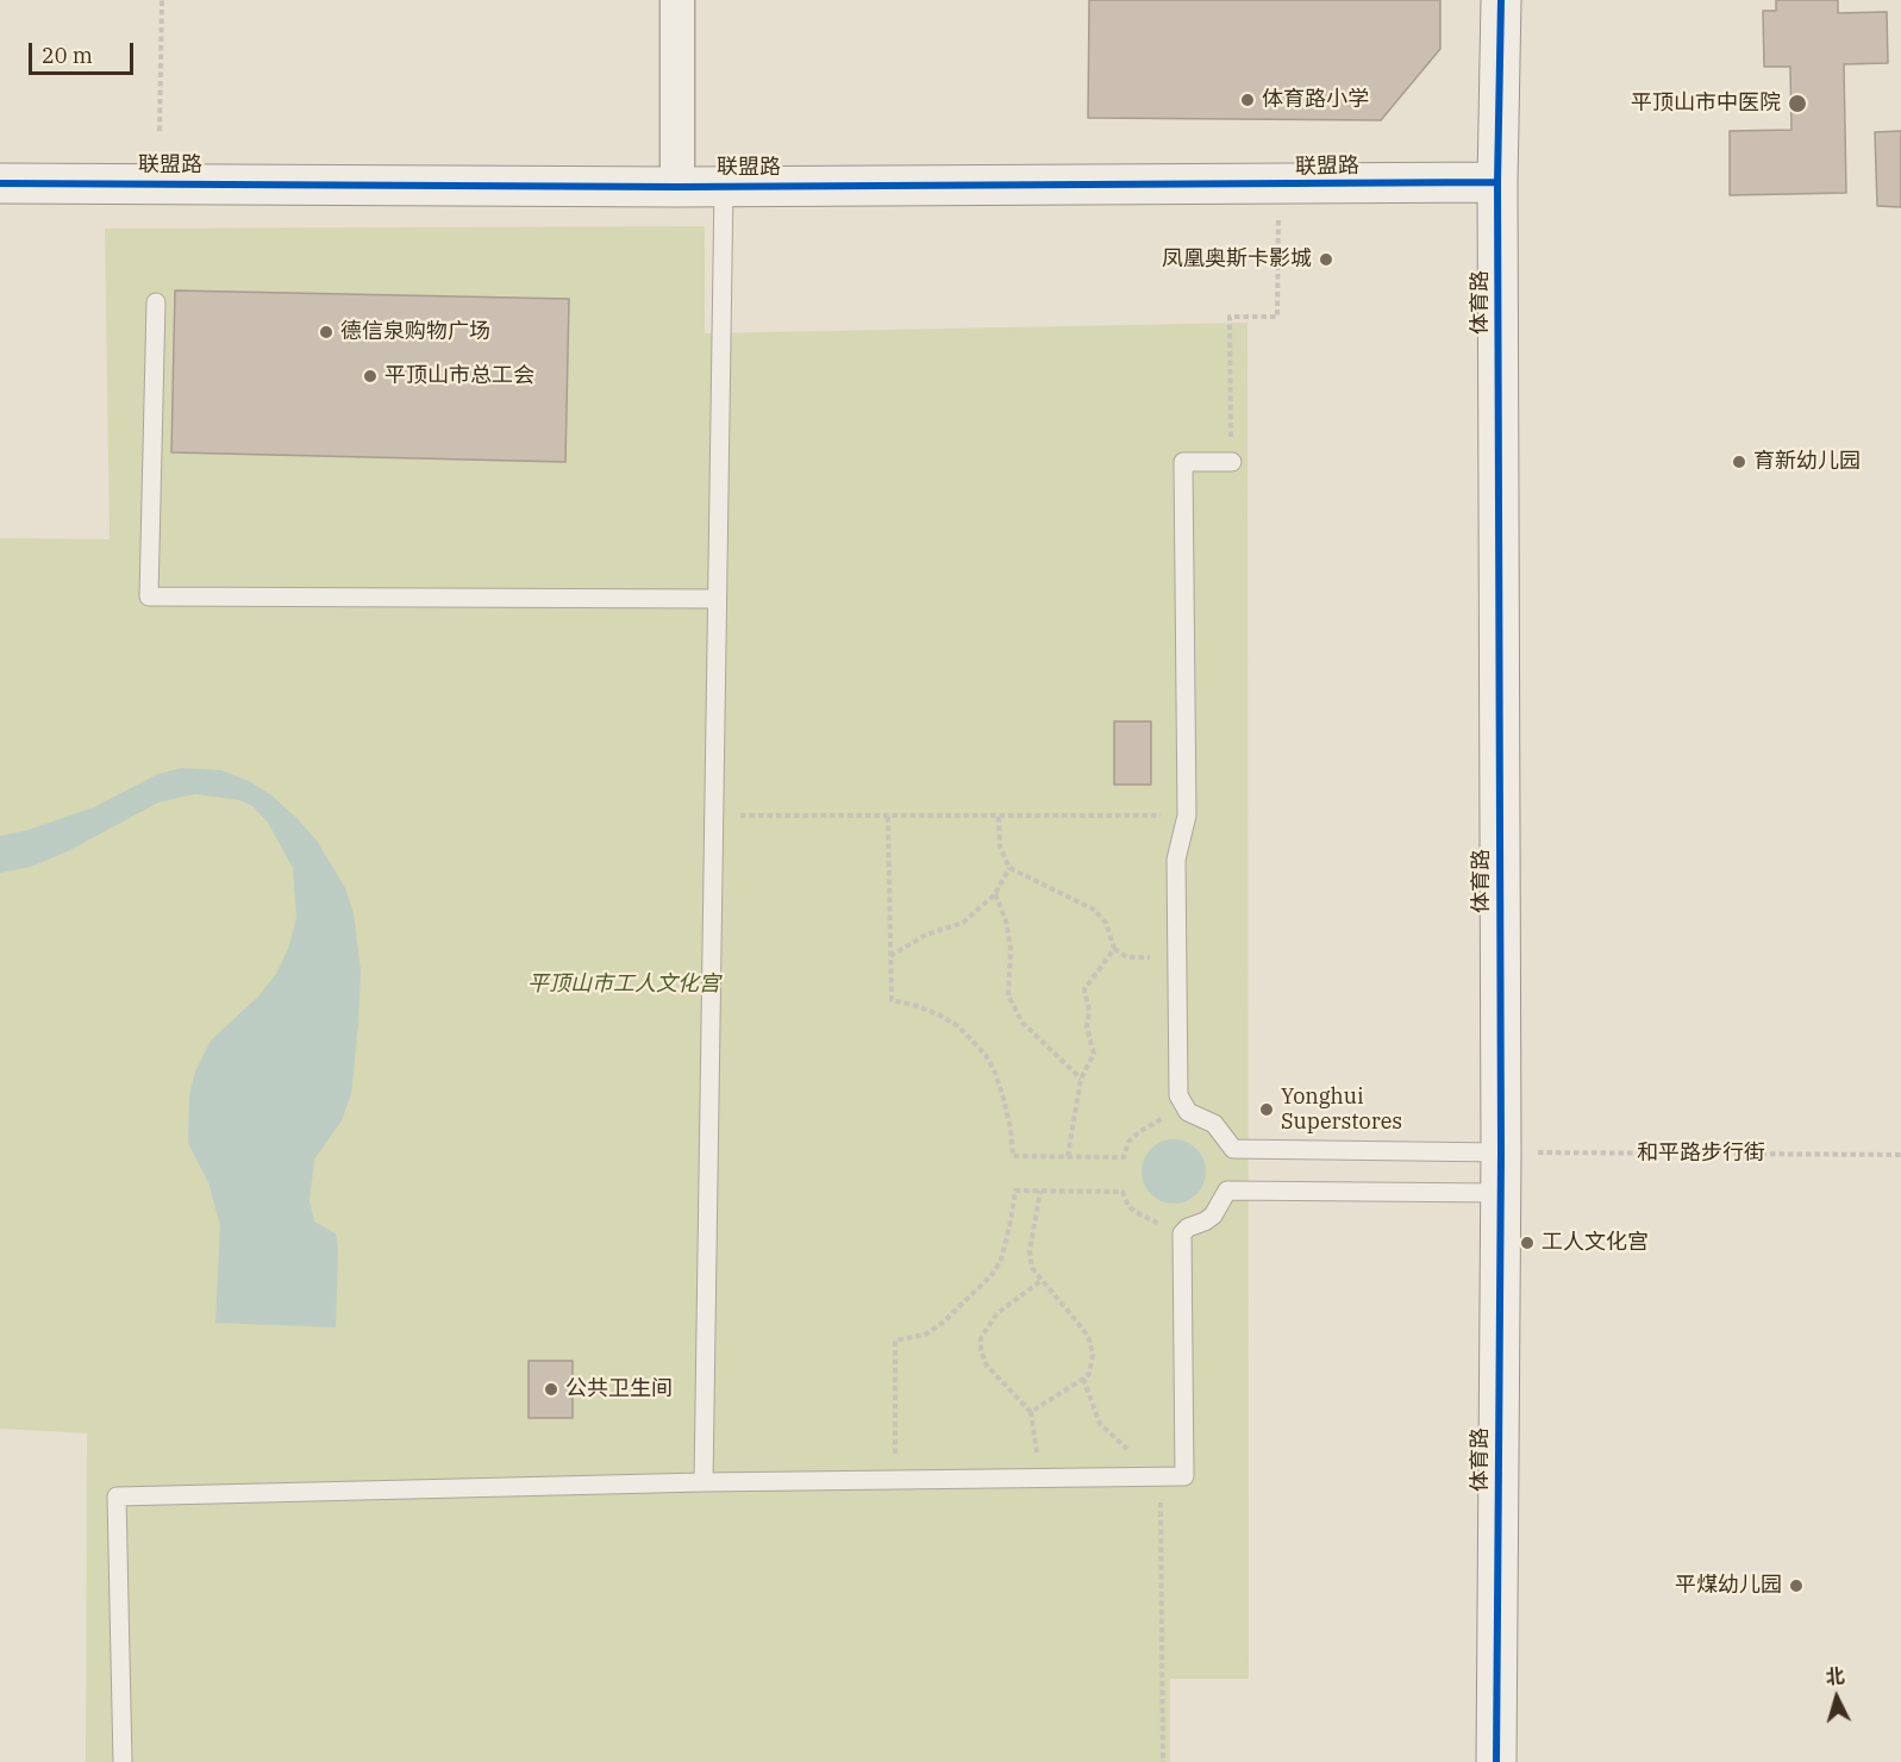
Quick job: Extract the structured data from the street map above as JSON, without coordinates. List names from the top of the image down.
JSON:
{
  "streets": {
    "street": ["联盟路", "体育路"],
    "path": ["和平路步行街"]
  },
  "crossings": [
    ["联盟路", "体育路"],
    ["体育路", "和平路步行街"]
  ],
  "parks": ["平顶山市工人文化宫"],
  "places": [
    "体育路小学",
    "平顶山市中医院",
    "凤凰奥斯卡影城",
    "德信泉购物广场",
    "平顶山市总工会",
    "育新幼儿园",
    "Yonghui Superstores",
    "工人文化宫",
    "公共卫生间",
    "平煤幼儿园"
  ],
  "scale_bar": "20 m",
  "north": "top"
}
